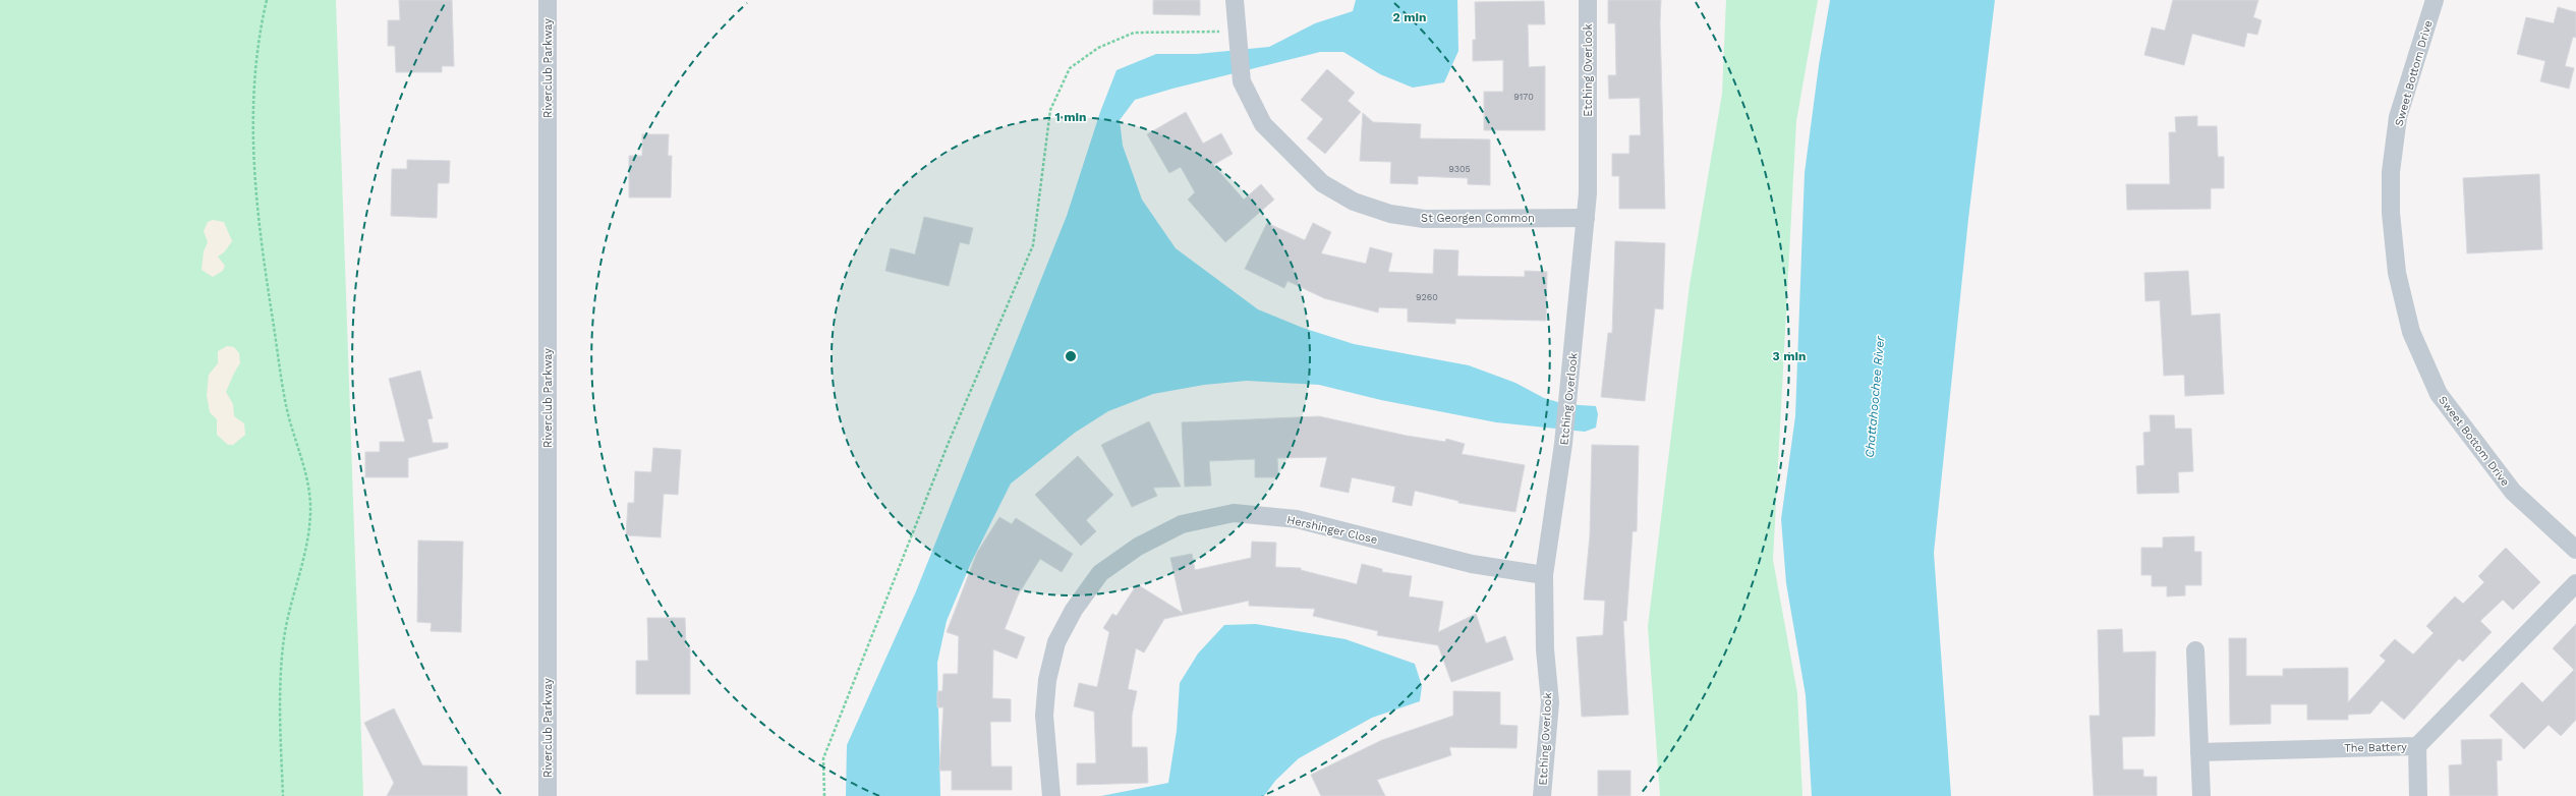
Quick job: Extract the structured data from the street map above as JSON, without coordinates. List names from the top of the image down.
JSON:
{
  "streets": {
    "street": [
      "Riverclub Parkway",
      "Etching Overlook",
      "Sweet Bottom Drive",
      "St Georgen Common",
      "Hershinger Close",
      "The Battery"
    ]
  },
  "crossings": [
    ["Etching Overlook", "St Georgen Common"],
    ["Etching Overlook", "Hershinger Close"]
  ],
  "water": ["Chattahoochee River"],
  "house_numbers": ["9170", "9305", "9260"],
  "rings": ["2 min", "1 min", "3 min"]
}
